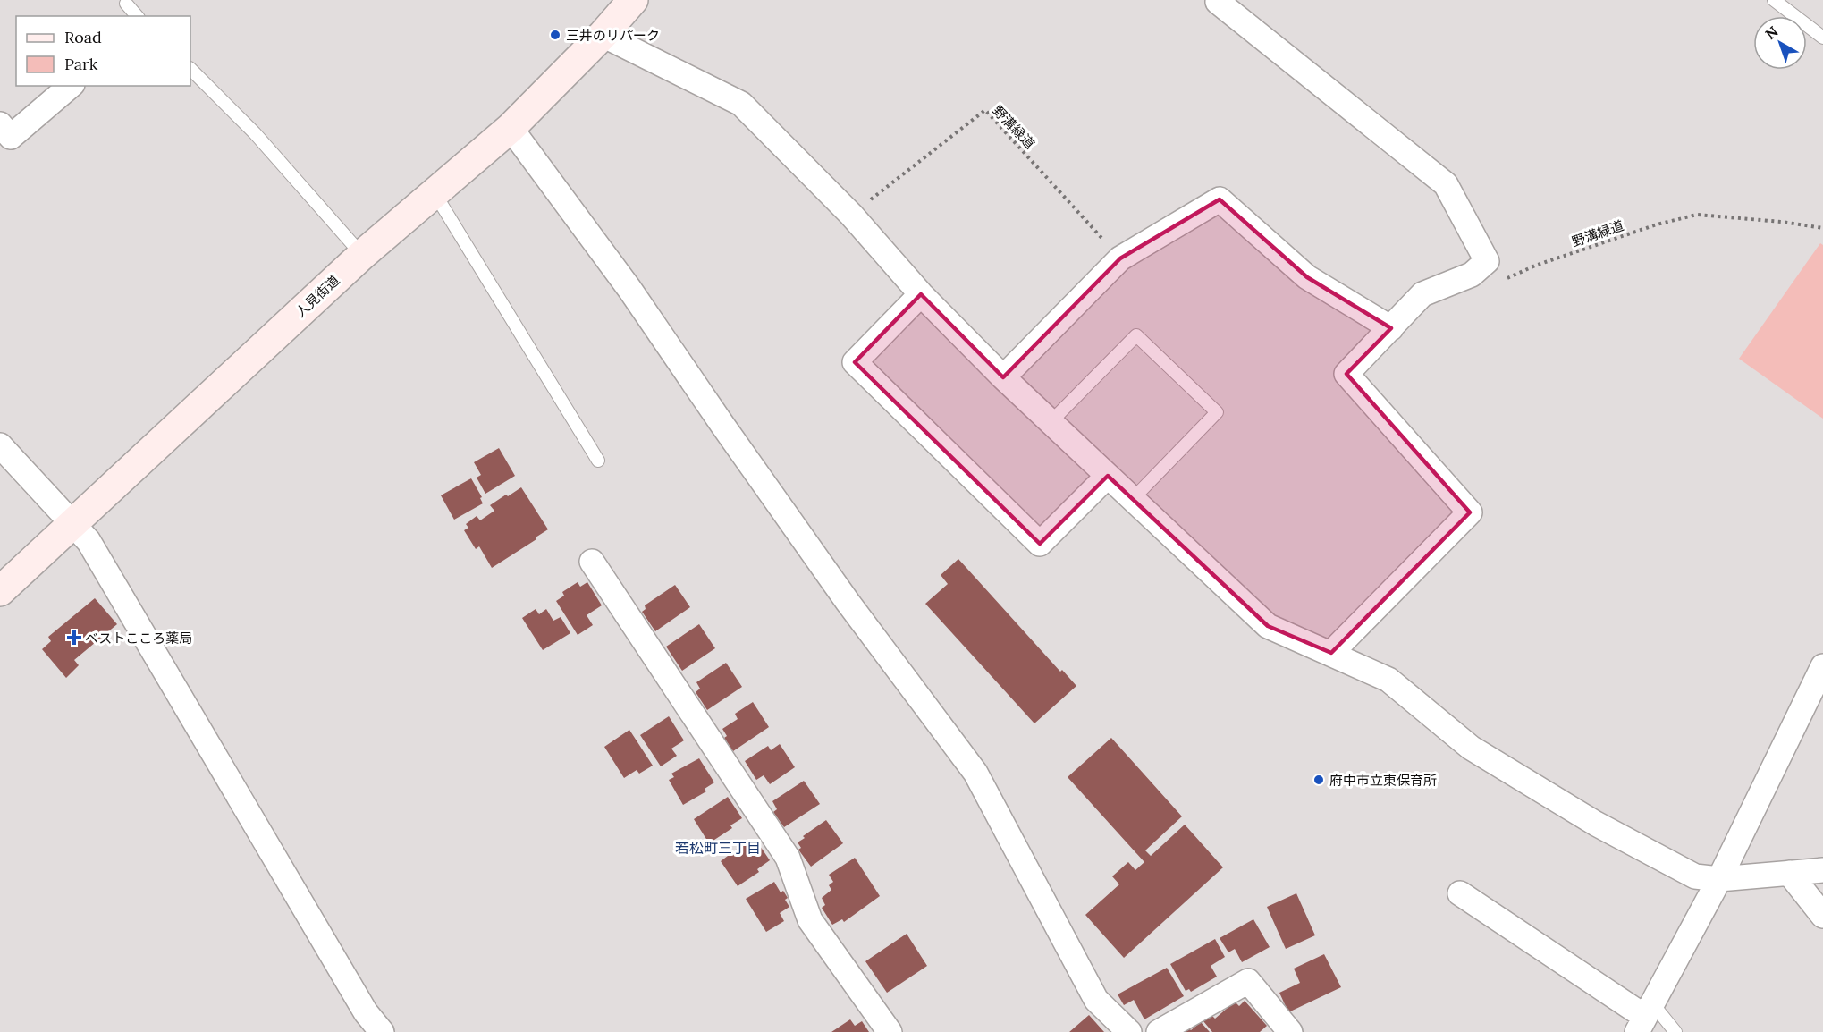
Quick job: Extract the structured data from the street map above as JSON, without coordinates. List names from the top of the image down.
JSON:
{
  "streets": {
    "main road": ["人見街道"],
    "path": ["野溝緑道"]
  },
  "districts": ["若松町三丁目"],
  "places": {
    "other": ["三井のリパーク", "府中市立東保育所"],
    "health": ["ベストこころ薬局"]
  },
  "legend": ["Road", "Park"],
  "north": "top left"
}
